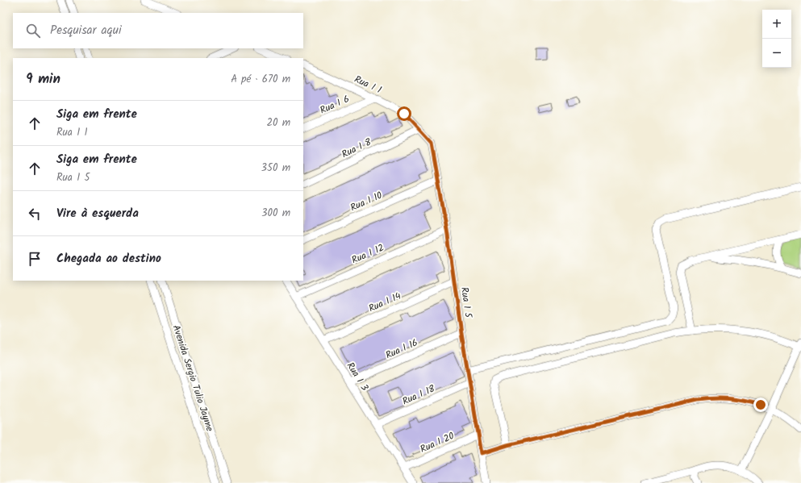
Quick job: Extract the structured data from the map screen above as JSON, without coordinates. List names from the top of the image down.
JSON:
{
  "streets": {
    "street": [
      "Rua I 1",
      "Rua I 6",
      "Rua I 8",
      "Rua I 10",
      "Rua I 12",
      "Rua I 14",
      "Rua I 5",
      "Rua I 16",
      "Rua I 3",
      "Avenida Sergio Tulio Jayme",
      "Rua I 18",
      "Rua I 20"
    ]
  },
  "crossings": [
    ["Rua I 1", "Rua I 6"],
    ["Rua I 1", "Rua I 8"],
    ["Rua I 1", "Rua I 5"],
    ["Rua I 8", "Rua I 5"],
    ["Rua I 10", "Rua I 5"],
    ["Rua I 12", "Rua I 5"],
    ["Rua I 12", "Rua I 3"],
    ["Rua I 14", "Rua I 5"],
    ["Rua I 14", "Rua I 3"],
    ["Rua I 5", "Rua I 16"],
    ["Rua I 5", "Rua I 18"],
    ["Rua I 5", "Rua I 20"],
    ["Rua I 16", "Rua I 3"],
    ["Rua I 3", "Rua I 18"],
    ["Rua I 3", "Rua I 20"]
  ],
  "page": {
    "map_buttons": ["+", "−"],
    "search": "Pesquisar aqui",
    "heading": ["9 min", "A pé · 670 m"],
    "list": [
      ["Siga em frente", "Rua I 1", "20 m"],
      ["Siga em frente", "Rua I 5", "350 m"],
      ["Vire à esquerda", "300 m"],
      "Chegada ao destino"
    ]
  }
}
